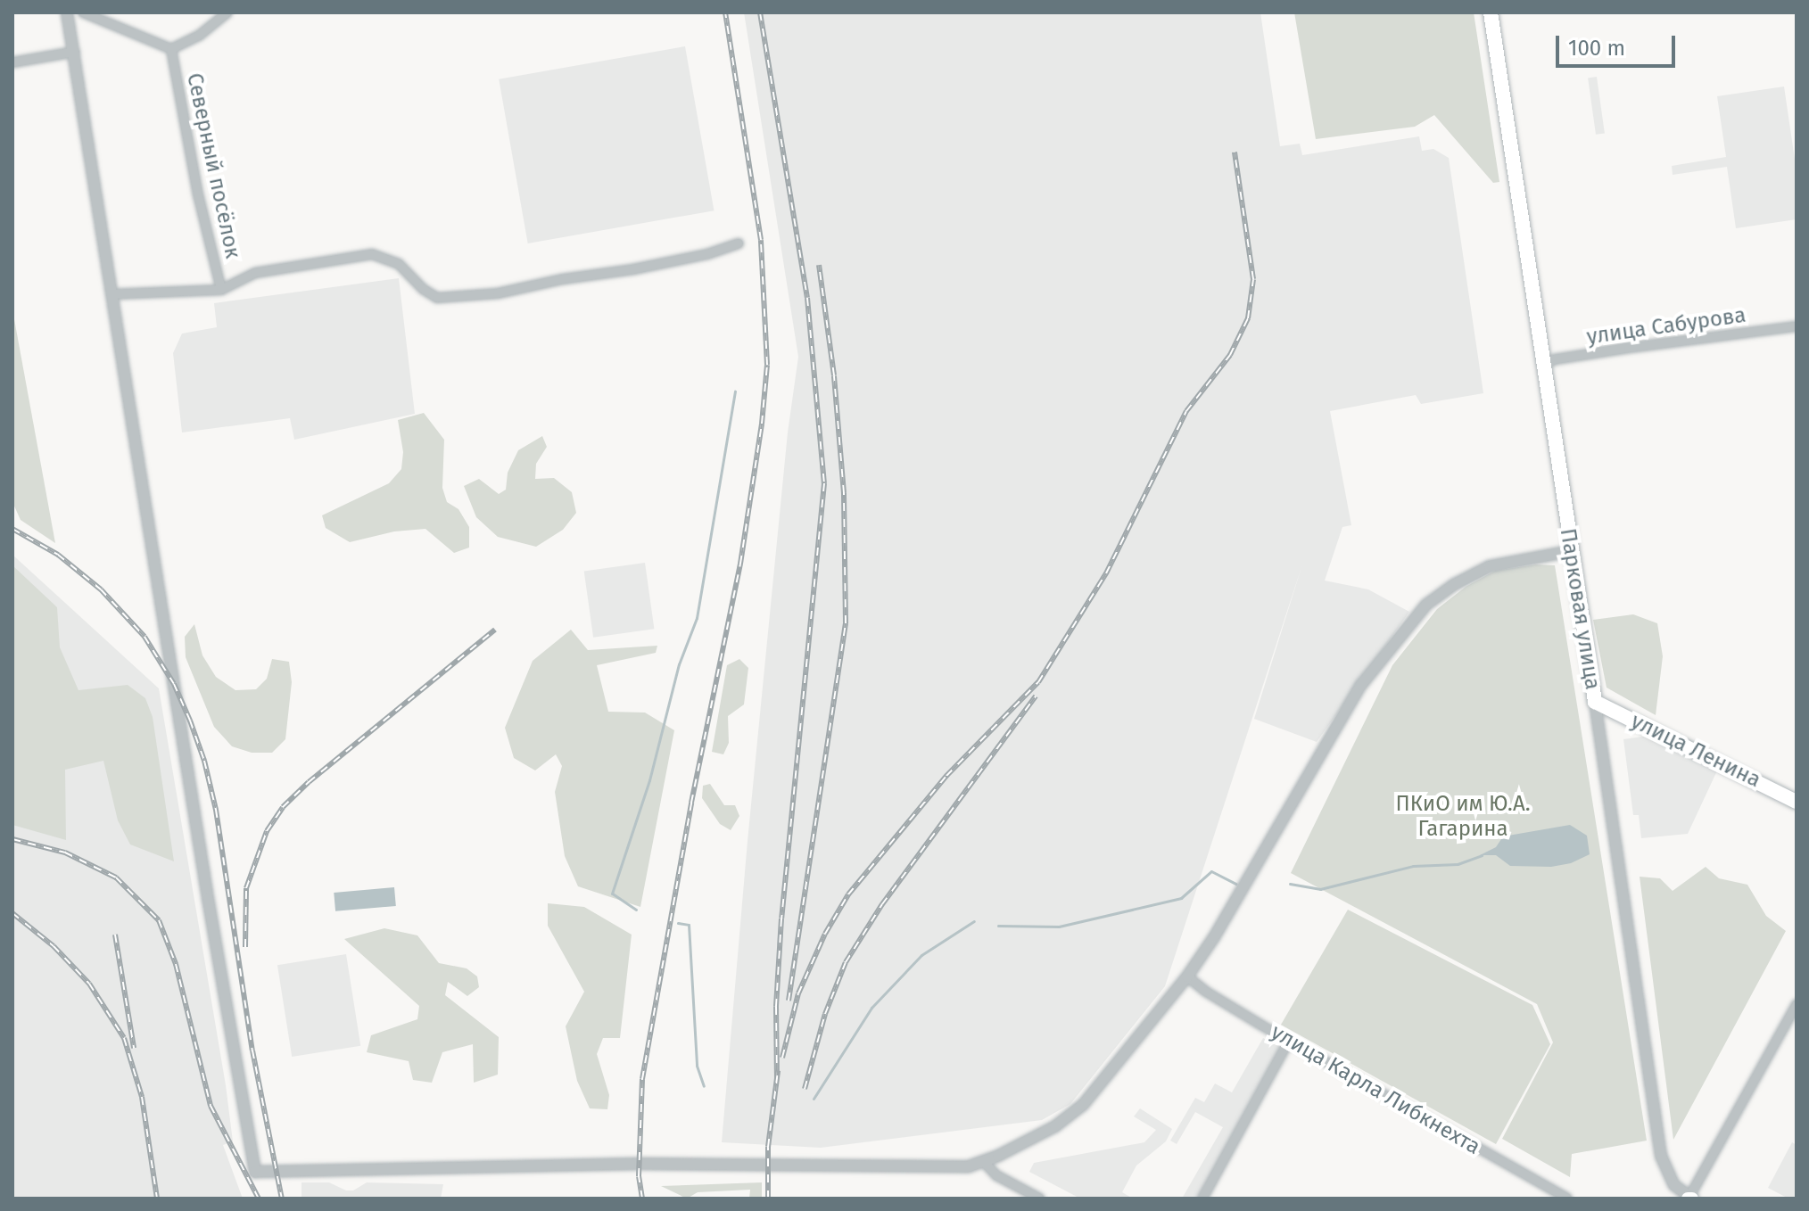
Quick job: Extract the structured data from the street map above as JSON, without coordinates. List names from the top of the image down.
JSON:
{
  "streets": {
    "main road": ["Парковая улица", "улица Ленина"],
    "street": ["Северный посёлок", "улица Сабурова", "улица Карла Либкнехта"]
  },
  "crossings": [
    ["улица Сабурова", "Парковая улица"],
    ["Парковая улица", "улица Ленина"]
  ],
  "parks": ["ПКиО им Ю.А. Гагарина"],
  "scale_bar": "100 m"
}
